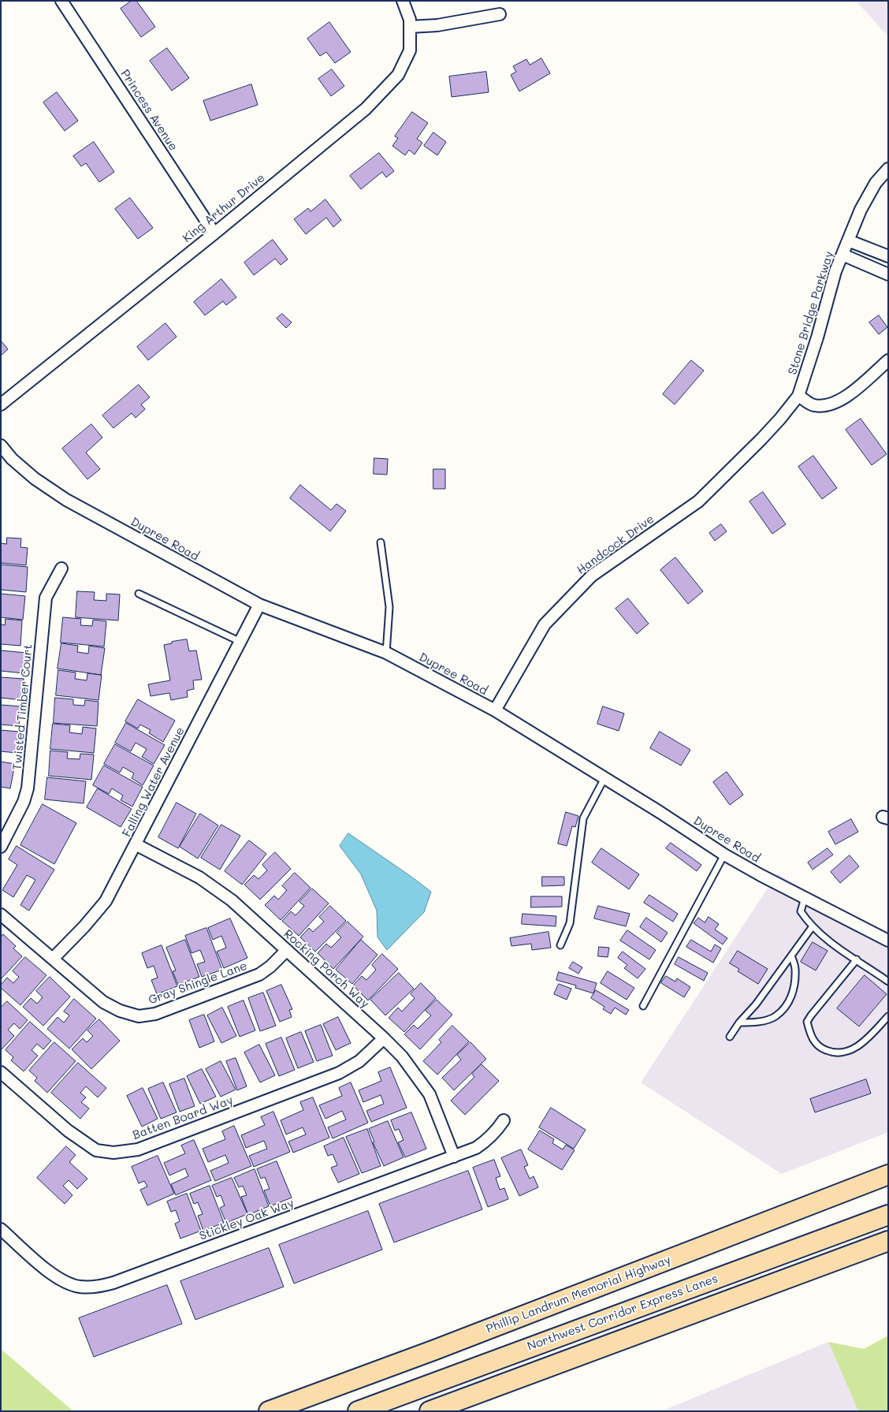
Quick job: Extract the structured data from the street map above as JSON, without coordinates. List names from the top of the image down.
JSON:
{
  "streets": {
    "highway": ["Phillip Landrum Memorial Highway", "Northwest Corridor Express Lanes"],
    "street": [
      "Princess Avenue",
      "King Arthur Drive",
      "Stone Bridge Parkway",
      "Dupree Road",
      "Handcock Drive",
      "Twisted Timber Court",
      "Falling Water Avenue",
      "Rocking Porch Way",
      "Gray Shingle Lane",
      "Batten Board Way",
      "Stickley Oak Way"
    ]
  },
  "crossings": [
    ["Princess Avenue", "King Arthur Drive"],
    ["Stone Bridge Parkway", "Handcock Drive"],
    ["Dupree Road", "Handcock Drive"],
    ["Dupree Road", "Falling Water Avenue"],
    ["Falling Water Avenue", "Rocking Porch Way"],
    ["Falling Water Avenue", "Gray Shingle Lane"],
    ["Rocking Porch Way", "Gray Shingle Lane"],
    ["Rocking Porch Way", "Batten Board Way"],
    ["Rocking Porch Way", "Stickley Oak Way"]
  ]
}
